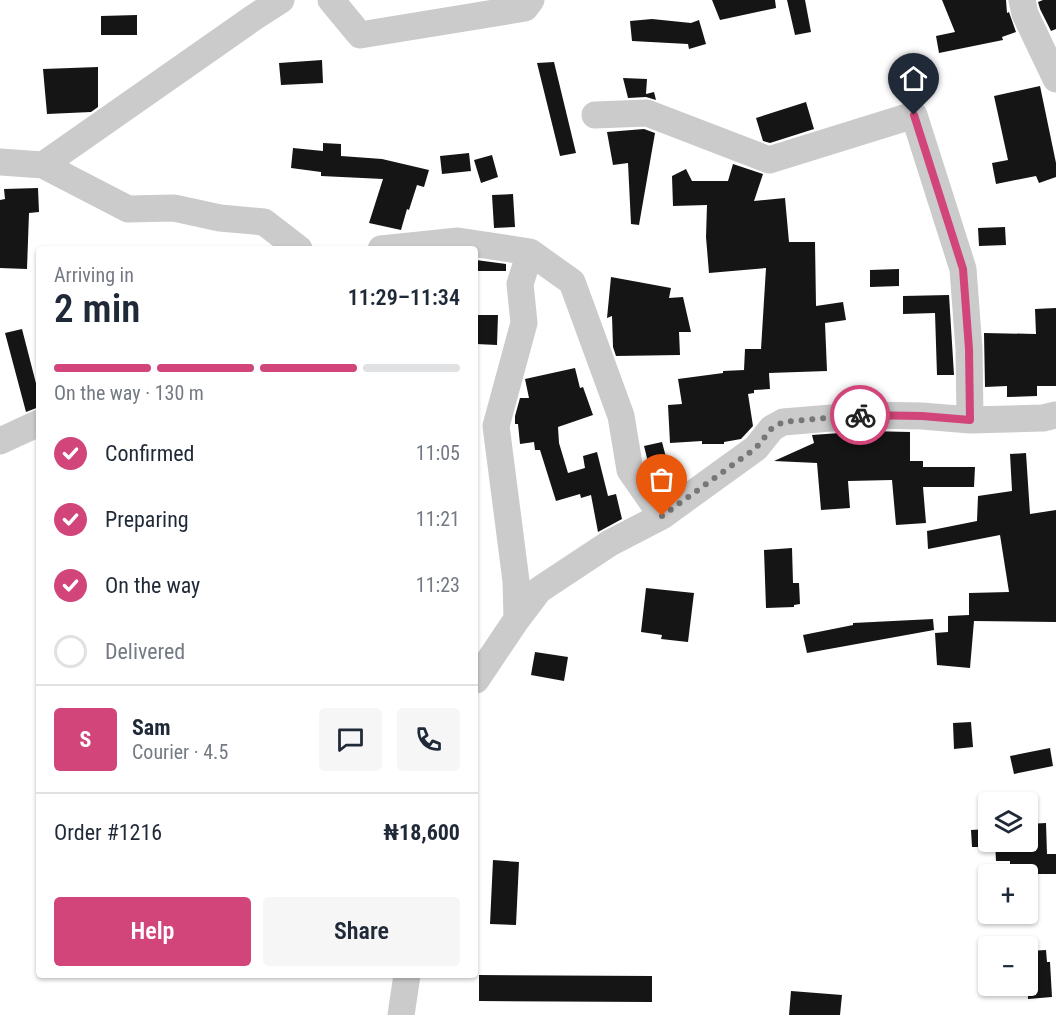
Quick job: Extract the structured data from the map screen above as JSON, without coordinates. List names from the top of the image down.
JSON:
{
  "page": {
    "heading": ["2 min", "Arriving in", "11:29–11:34"],
    "panel": [
      "Sam",
      "Courier · 4.5",
      "Order #1216",
      "₦18,600"
    ],
    "bar": "On the way · 130 m",
    "list": [
      ["Confirmed", "11:05"],
      ["Preparing", "11:21"],
      ["On the way", "11:23"],
      "Delivered"
    ],
    "round": "S",
    "map_buttons": ["+", "−"],
    "buttons": ["Help", "Share"]
  }
}
